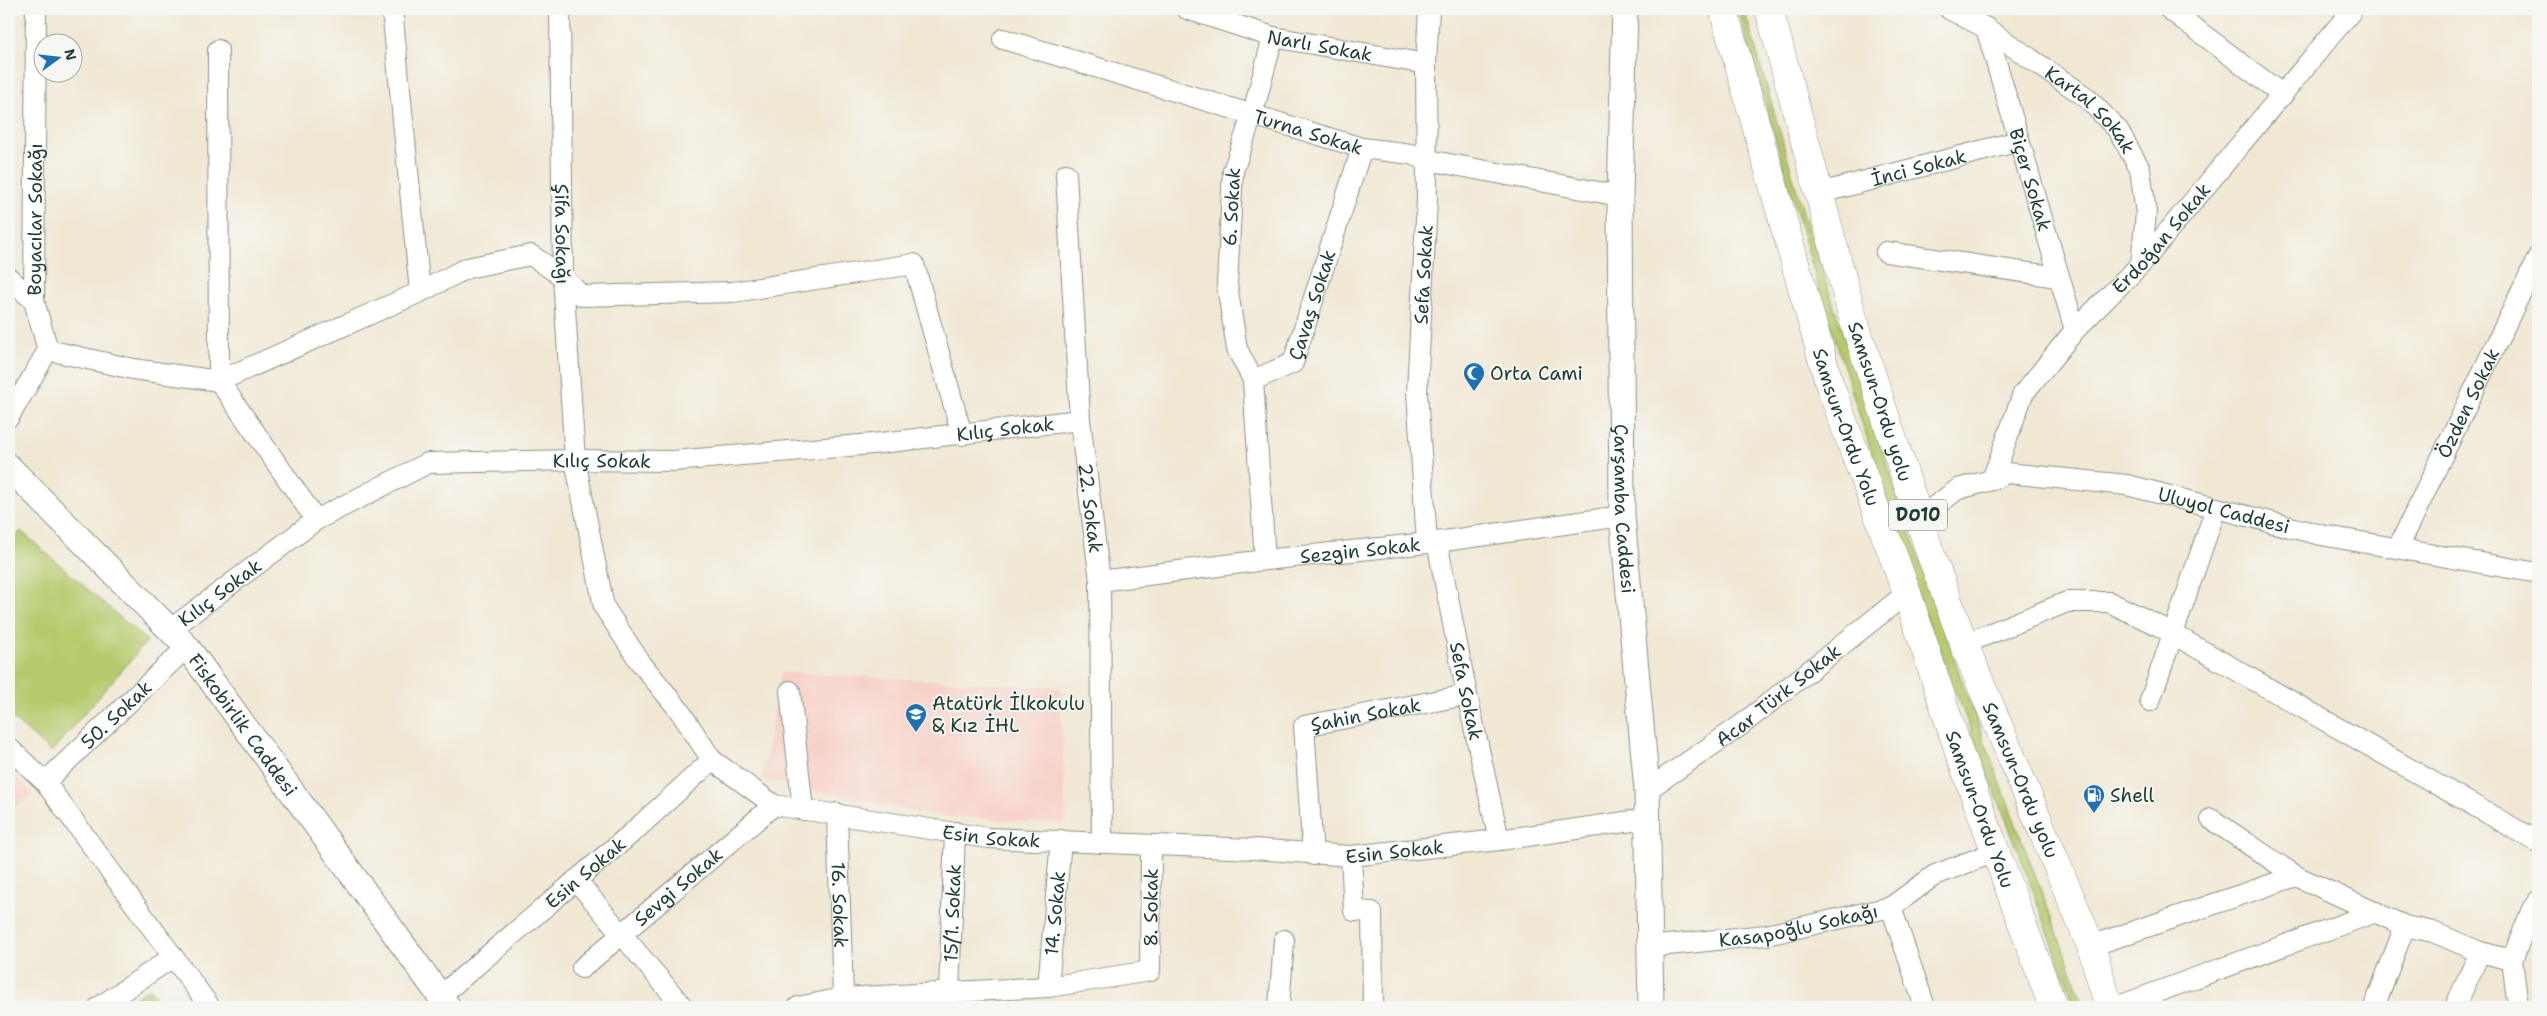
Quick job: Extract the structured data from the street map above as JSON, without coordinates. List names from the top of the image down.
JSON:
{
  "streets": {
    "highway": ["Samsun-Ordu yolu", "Samsun-Ordu Yolu", "D010"],
    "main road": ["Çarşamba Caddesi", "Fiskobirlik Caddesi"],
    "street": [
      "Narlı Sokak",
      "Kartal Sokak",
      "Turna Sokak",
      "İnci Sokak",
      "Biçer Sokak",
      "6. Sokak",
      "Boyacılar Sokağı",
      "Şifa Sokağı",
      "Erdoğan Sokak",
      "Sefa Sokak",
      "Çavaş Sokak",
      "Özden Sokak",
      "Kılıç Sokak",
      "22. Sokak",
      "Uluyol Caddesi",
      "Sezgin Sokak",
      "Acar Türk Sokak",
      "50. Sokak",
      "Şahin Sokak",
      "Esin Sokak",
      "Sevgi Sokak",
      "16. Sokak",
      "8. Sokak",
      "15/1. Sokak",
      "14. Sokak",
      "Kasapoğlu Sokağı"
    ]
  },
  "crossings": [
    ["Narlı Sokak", "6. Sokak"],
    ["Narlı Sokak", "Sefa Sokak"],
    ["Kartal Sokak", "Biçer Sokak"],
    ["Kartal Sokak", "Erdoğan Sokak"],
    ["Turna Sokak", "6. Sokak"],
    ["Turna Sokak", "Sefa Sokak"],
    ["Turna Sokak", "Çavaş Sokak"],
    ["Turna Sokak", "Çarşamba Caddesi"],
    ["İnci Sokak", "Biçer Sokak"],
    ["İnci Sokak", "Samsun-Ordu yolu"],
    ["Biçer Sokak", "Erdoğan Sokak"],
    ["6. Sokak", "Çavaş Sokak"],
    ["Şifa Sokağı", "Kılıç Sokak"],
    ["Şifa Sokağı", "Esin Sokak"],
    ["Erdoğan Sokak", "Uluyol Caddesi"],
    ["Sefa Sokak", "Sezgin Sokak"],
    ["Sefa Sokak", "Şahin Sokak"],
    ["Sefa Sokak", "Esin Sokak"],
    ["Samsun-Ordu yolu", "Uluyol Caddesi"],
    ["Özden Sokak", "Uluyol Caddesi"],
    ["Samsun-Ordu Yolu", "Acar Türk Sokak"],
    ["Samsun-Ordu Yolu", "Kasapoğlu Sokağı"],
    ["Kılıç Sokak", "22. Sokak"],
    ["Kılıç Sokak", "Fiskobirlik Caddesi"],
    ["22. Sokak", "Sezgin Sokak"],
    ["22. Sokak", "Esin Sokak"],
    ["Çarşamba Caddesi", "Sezgin Sokak"],
    ["Çarşamba Caddesi", "Acar Türk Sokak"],
    ["Çarşamba Caddesi", "Esin Sokak"],
    ["Çarşamba Caddesi", "Kasapoğlu Sokağı"],
    ["50. Sokak", "Fiskobirlik Caddesi"],
    ["Şahin Sokak", "Esin Sokak"],
    ["Fiskobirlik Caddesi", "Esin Sokak"],
    ["Esin Sokak", "Sevgi Sokak"],
    ["Esin Sokak", "16. Sokak"],
    ["Esin Sokak", "8. Sokak"],
    ["Esin Sokak", "15/1. Sokak"],
    ["Esin Sokak", "14. Sokak"],
    ["8. Sokak", "14. Sokak"]
  ],
  "places": {
    "mosque": ["Orta Cami"],
    "school or university": ["Atatürk İlkokulu & Kız İHL"],
    "fuel station": ["Shell"]
  },
  "north": "right"
}
